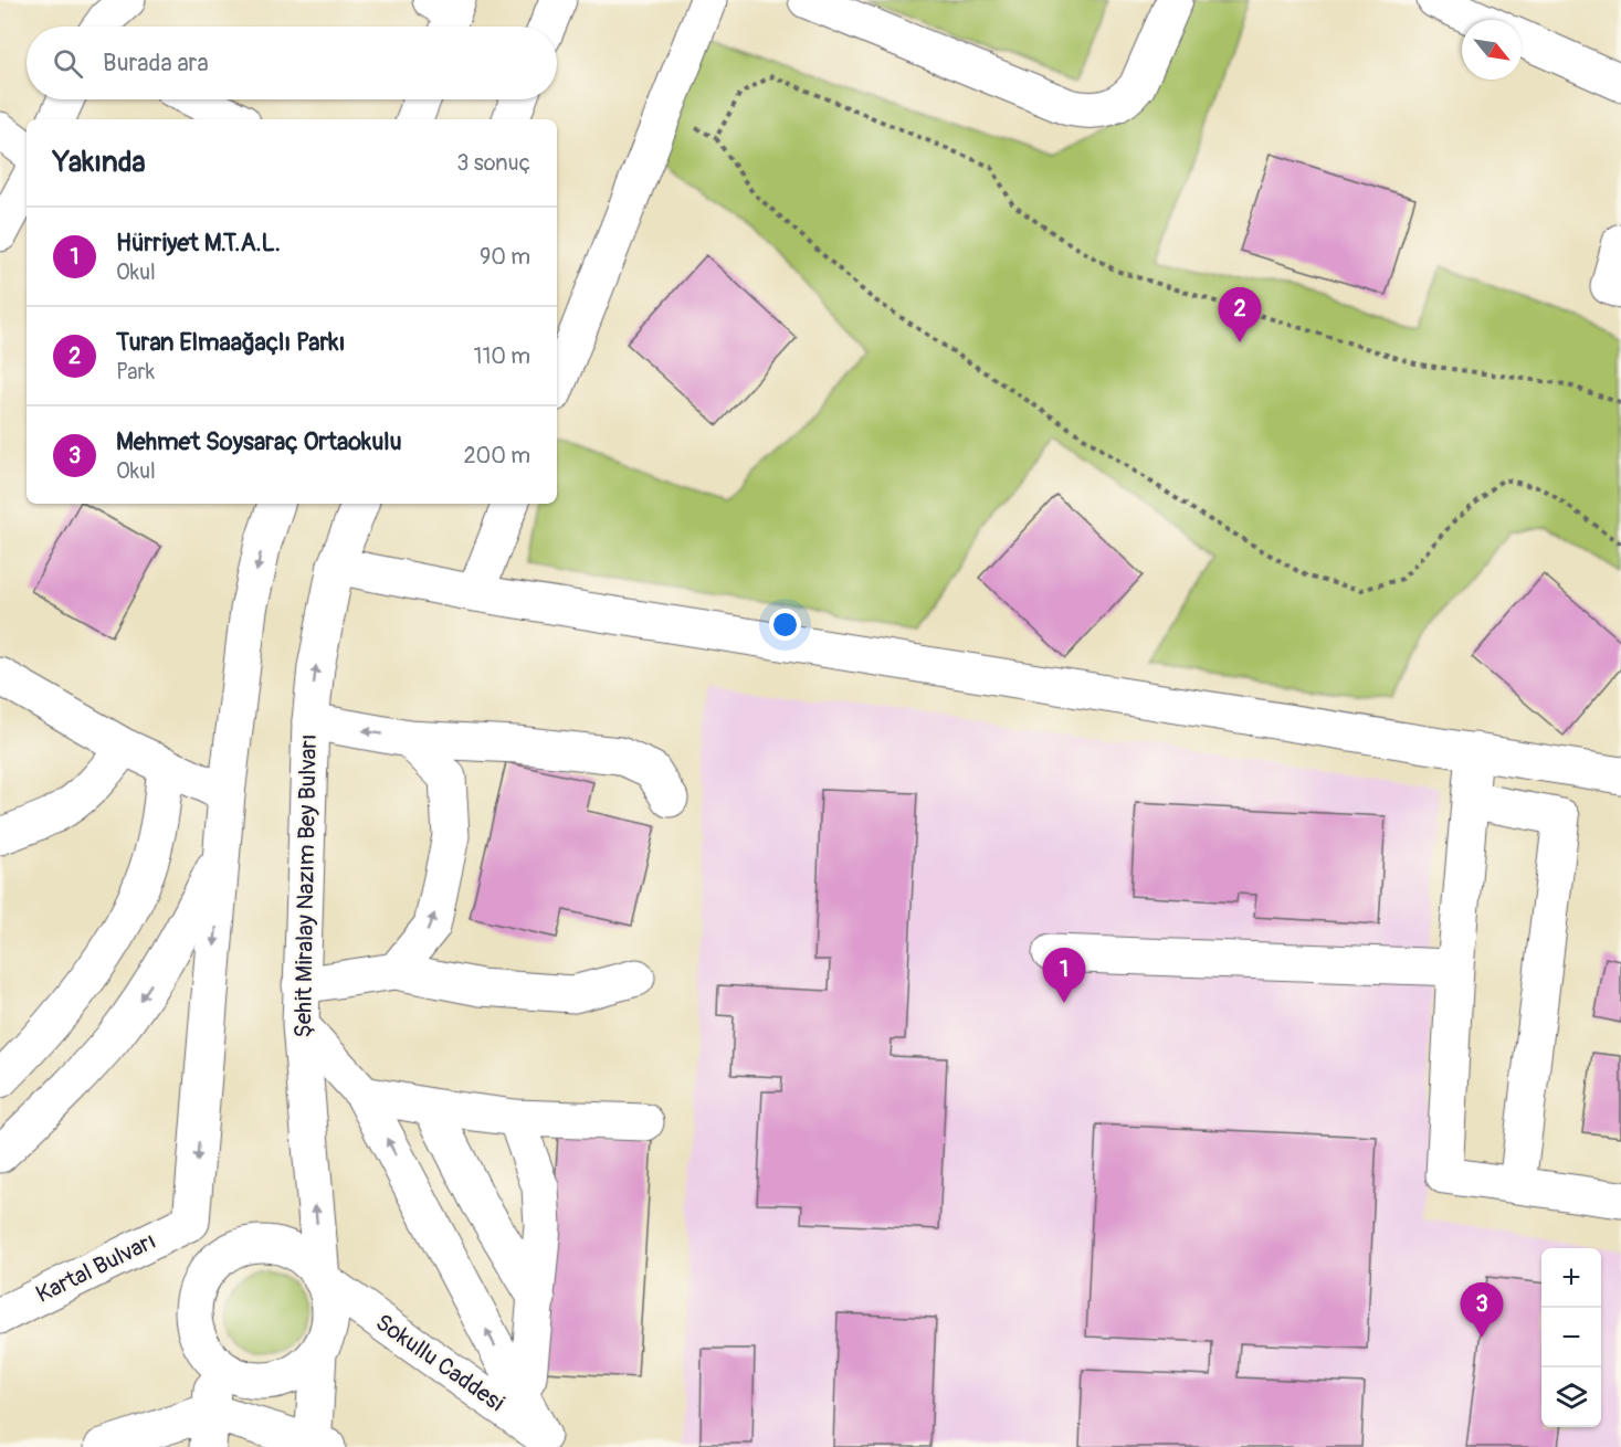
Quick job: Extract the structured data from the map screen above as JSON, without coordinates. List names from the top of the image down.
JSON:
{
  "streets": {
    "main road": ["Şehit Miralay Nazım Bey Bulvarı", "Kartal Bulvarı", "Sokullu Caddesi"]
  },
  "crossings": [
    ["Şehit Miralay Nazım Bey Bulvarı", "Sokullu Caddesi"]
  ],
  "north": "bottom right",
  "page": {
    "search": "Burada ara",
    "heading": ["Yakında", "3 sonuç"],
    "list": [
      {
        "mark": "1",
        "name": "Hürriyet M.T.A.L.",
        "note": "Okul",
        "value": "90 m"
      },
      {
        "mark": "2",
        "name": "Turan Elmaağaçlı Parkı",
        "note": "Park",
        "value": "110 m"
      },
      {
        "mark": "3",
        "name": "Mehmet Soysaraç Ortaokulu",
        "note": "Okul",
        "value": "200 m"
      }
    ],
    "pins": ["2", "1", "3"],
    "map_buttons": ["+", "−"]
  }
}
